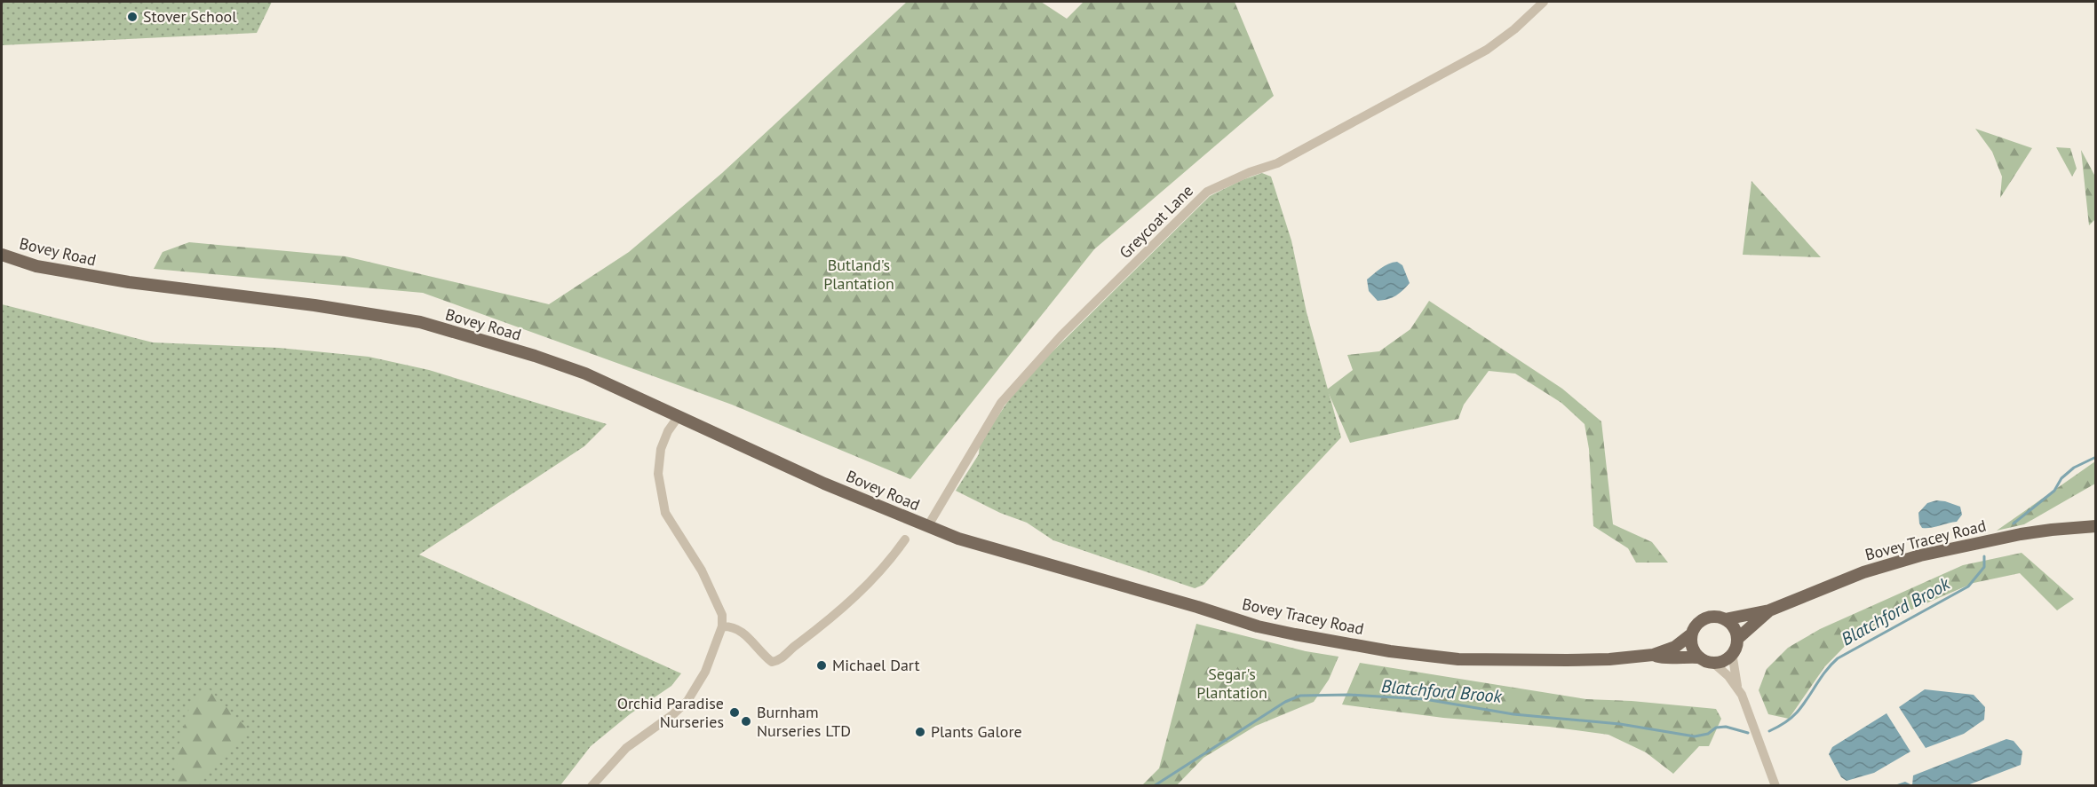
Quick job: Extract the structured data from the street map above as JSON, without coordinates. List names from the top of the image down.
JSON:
{
  "streets": {
    "main road": ["Bovey Road", "Bovey Tracey Road"],
    "street": ["Greycoat Lane"]
  },
  "crossings": [
    ["Greycoat Lane", "Bovey Road"],
    ["Greycoat Lane", "Bovey Tracey Road"],
    ["Bovey Road", "Bovey Tracey Road"]
  ],
  "water": ["Blatchford Brook"],
  "parks": ["Butland's Plantation", "Segar's Plantation"],
  "places": [
    "Stover School",
    "Michael Dart",
    "Orchid Paradise Nurseries",
    "Burnham Nurseries LTD",
    "Plants Galore"
  ]
}
